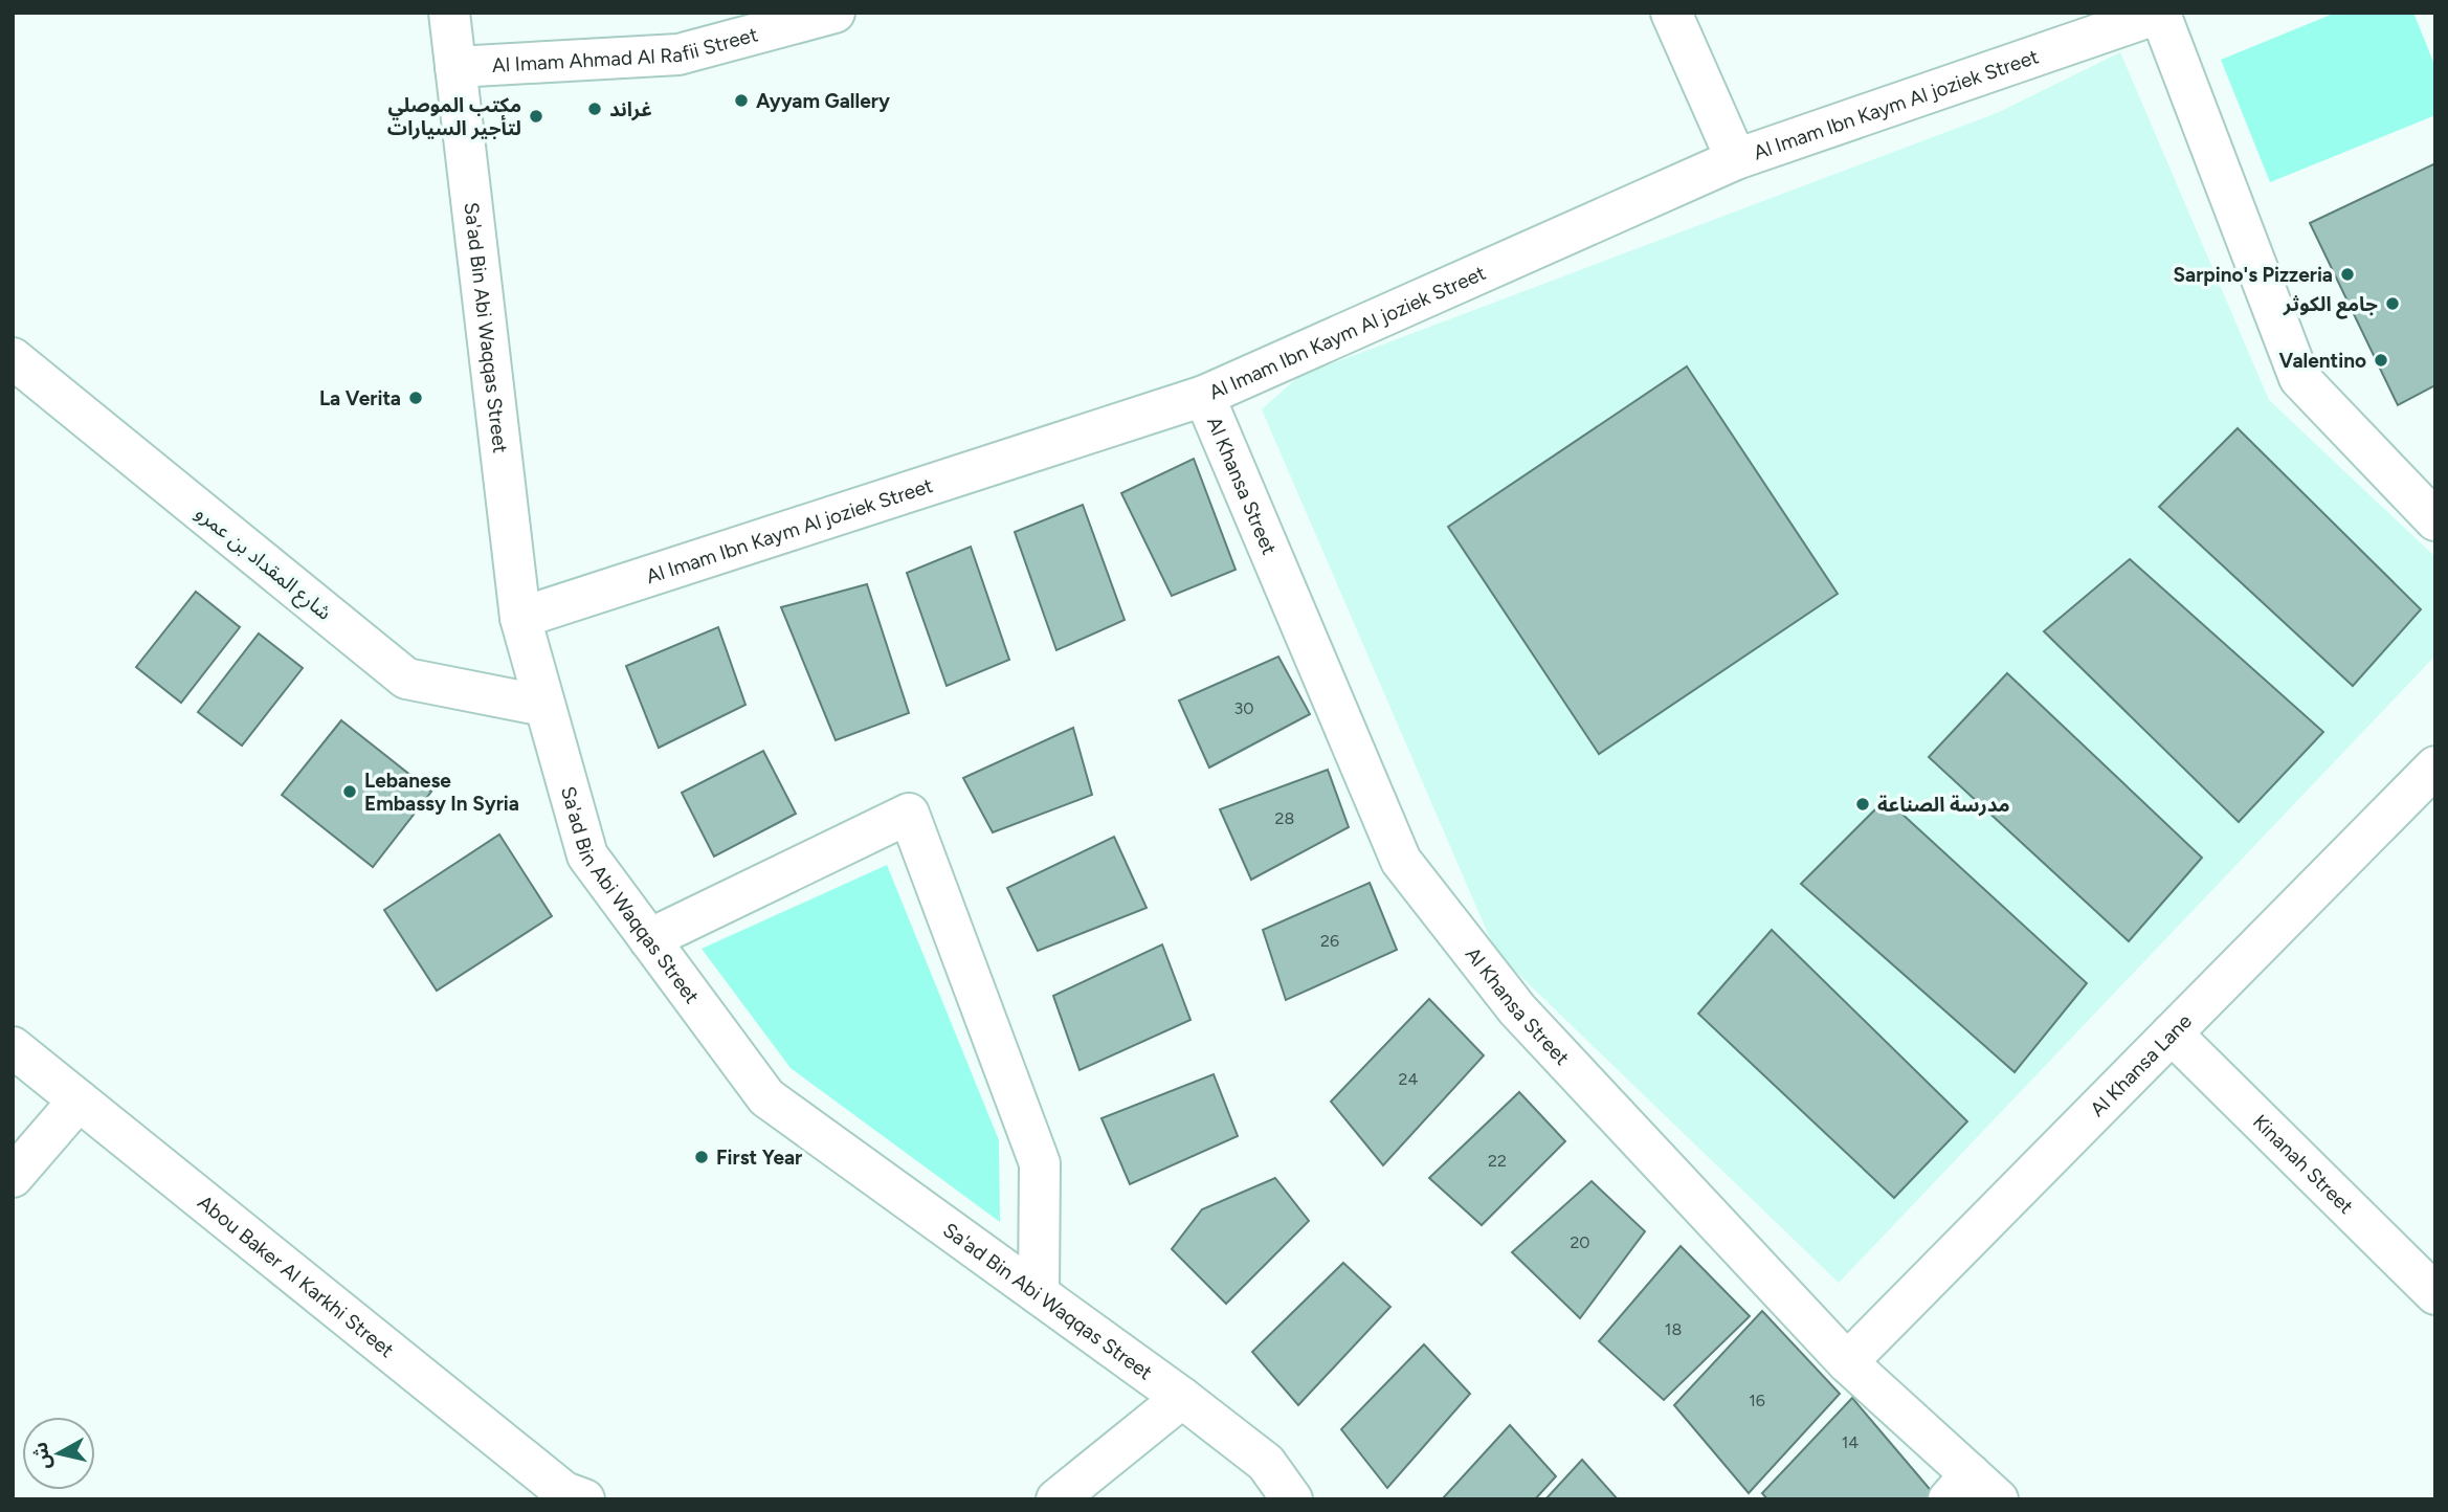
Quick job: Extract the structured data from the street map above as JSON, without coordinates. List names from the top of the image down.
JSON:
{
  "streets": {
    "street": [
      "Al Imam Ahmad Al Rafii Street",
      "Al Imam Ibn Kaym Al joziek Street",
      "Sa'ad Bin Abi Waqqas Street",
      "Al Khansa Street",
      "شارع المقداد بن عمرو",
      "Al Khansa Lane",
      "Kinanah Street",
      "Abou Baker Al Karkhi Street"
    ]
  },
  "crossings": [
    ["Al Imam Ahmad Al Rafii Street", "Sa'ad Bin Abi Waqqas Street"],
    ["Al Imam Ibn Kaym Al joziek Street", "Sa'ad Bin Abi Waqqas Street"],
    ["Al Imam Ibn Kaym Al joziek Street", "Al Khansa Street"],
    ["Sa'ad Bin Abi Waqqas Street", "شارع المقداد بن عمرو"],
    ["Al Khansa Street", "Al Khansa Lane"],
    ["Al Khansa Lane", "Kinanah Street"]
  ],
  "places": [
    "Ayyam Gallery",
    "غراند",
    "مكتب الموصلي لتأجير السيارات",
    "Sarpino's Pizzeria",
    "جامع الكوثر",
    "Valentino",
    "La Verita",
    "Lebanese Embassy In Syria",
    "مدرسة الصناعة",
    "First Year"
  ],
  "house_numbers": [
    "30",
    "28",
    "26",
    "24",
    "22",
    "20",
    "18",
    "16",
    "14"
  ],
  "north": "left"
}
